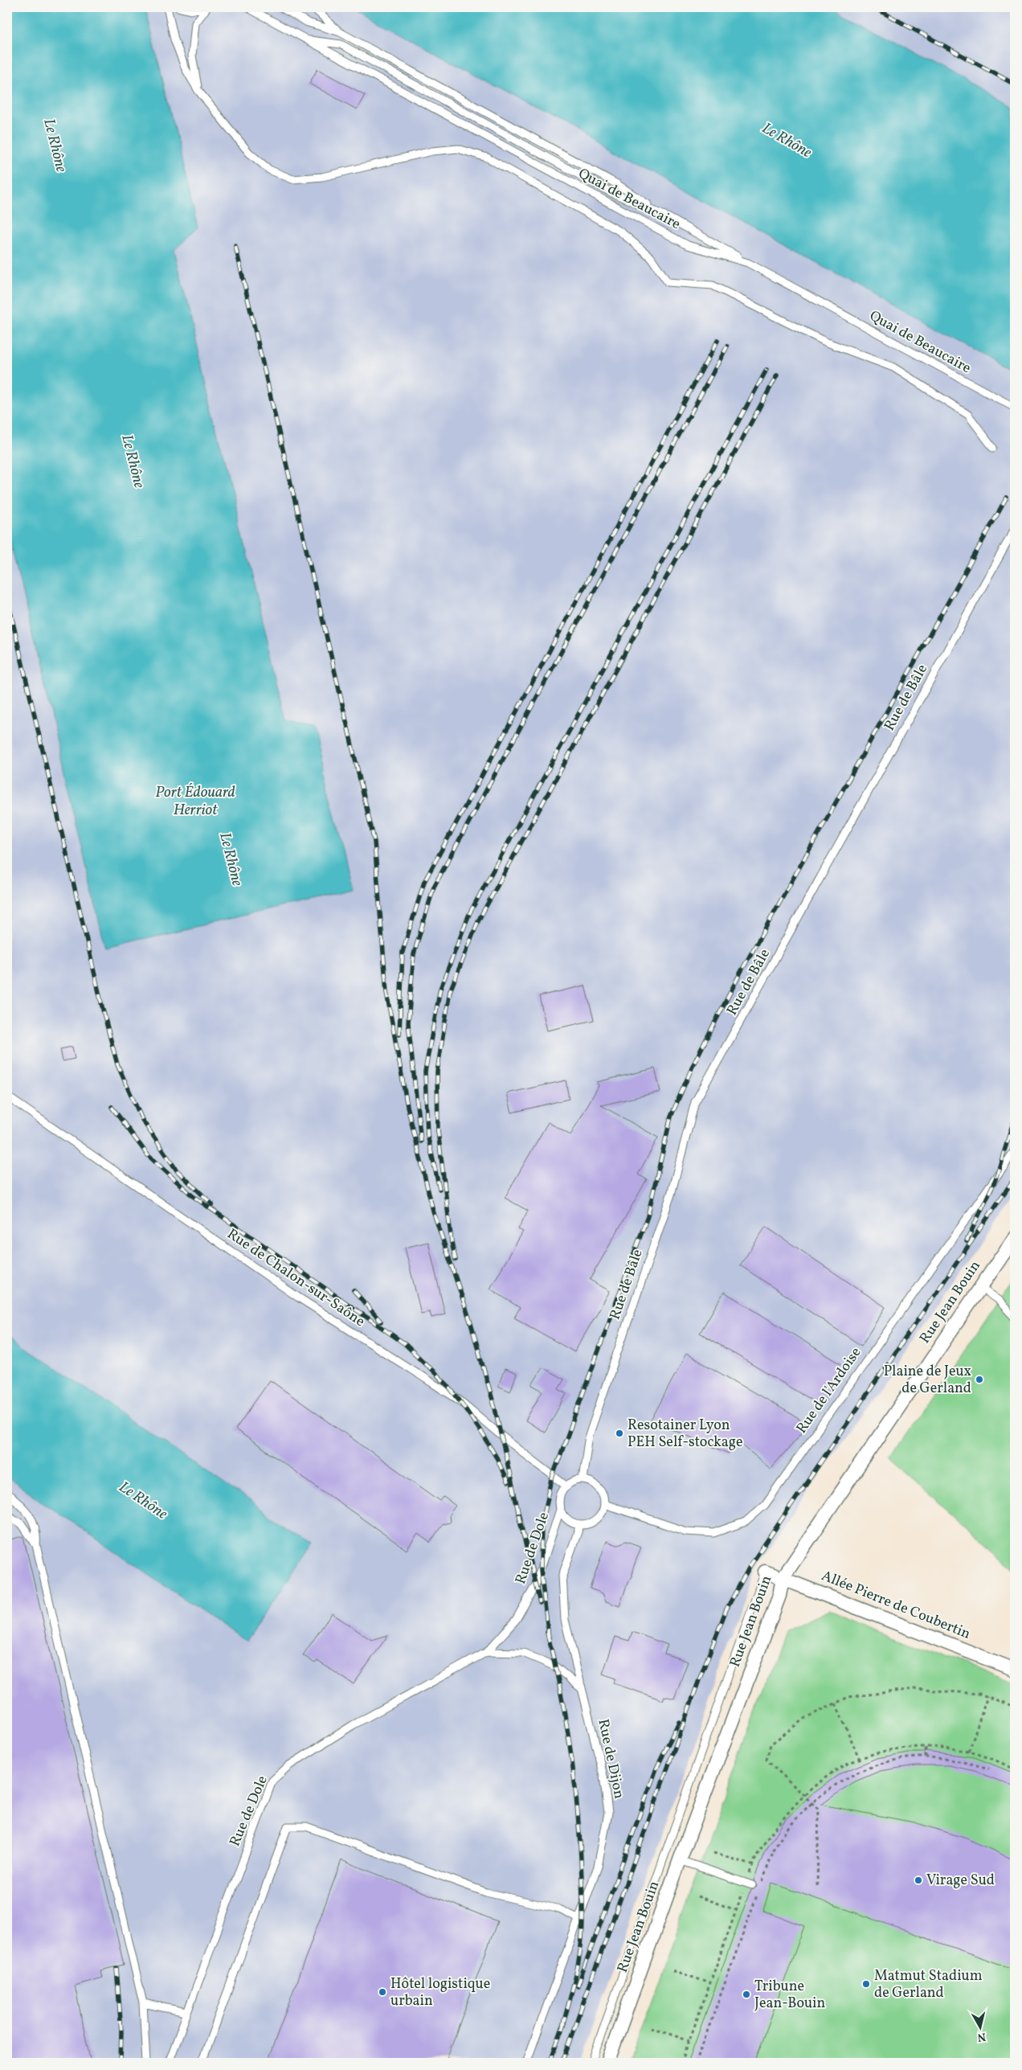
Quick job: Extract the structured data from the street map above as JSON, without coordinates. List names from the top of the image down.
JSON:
{
  "streets": {
    "street": ["Rue Jean Bouin", "Allée Pierre de Coubertin"],
    "lane": [
      "Quai de Beaucaire",
      "Rue de Bâle",
      "Rue de Chalon-sur-Saône",
      "Rue de l'Ardoise",
      "Rue de Dole",
      "Rue de Dijon"
    ]
  },
  "crossings": [
    ["Rue de Bâle", "Rue de Chalon-sur-Saône"],
    ["Rue de Bâle", "Rue de l'Ardoise"],
    ["Rue de Bâle", "Rue de Dole"],
    ["Rue de Bâle", "Rue de Dijon"],
    ["Rue de Chalon-sur-Saône", "Rue de l'Ardoise"],
    ["Rue de Chalon-sur-Saône", "Rue de Dole"],
    ["Rue de Chalon-sur-Saône", "Rue de Dijon"],
    ["Rue Jean Bouin", "Allée Pierre de Coubertin"],
    ["Rue de l'Ardoise", "Rue de Dole"],
    ["Rue de l'Ardoise", "Rue de Dijon"],
    ["Rue de Dole", "Rue de Dijon"]
  ],
  "water": ["Le Rhône", "Port Édouard Herriot"],
  "places": [
    "Plaine de Jeux de Gerland",
    "Resotainer Lyon PEH Self-stockage",
    "Virage Sud",
    "Matmut Stadium de Gerland",
    "Hôtel logistique urbain",
    "Tribune Jean-Bouin"
  ],
  "north": "bottom"
}
